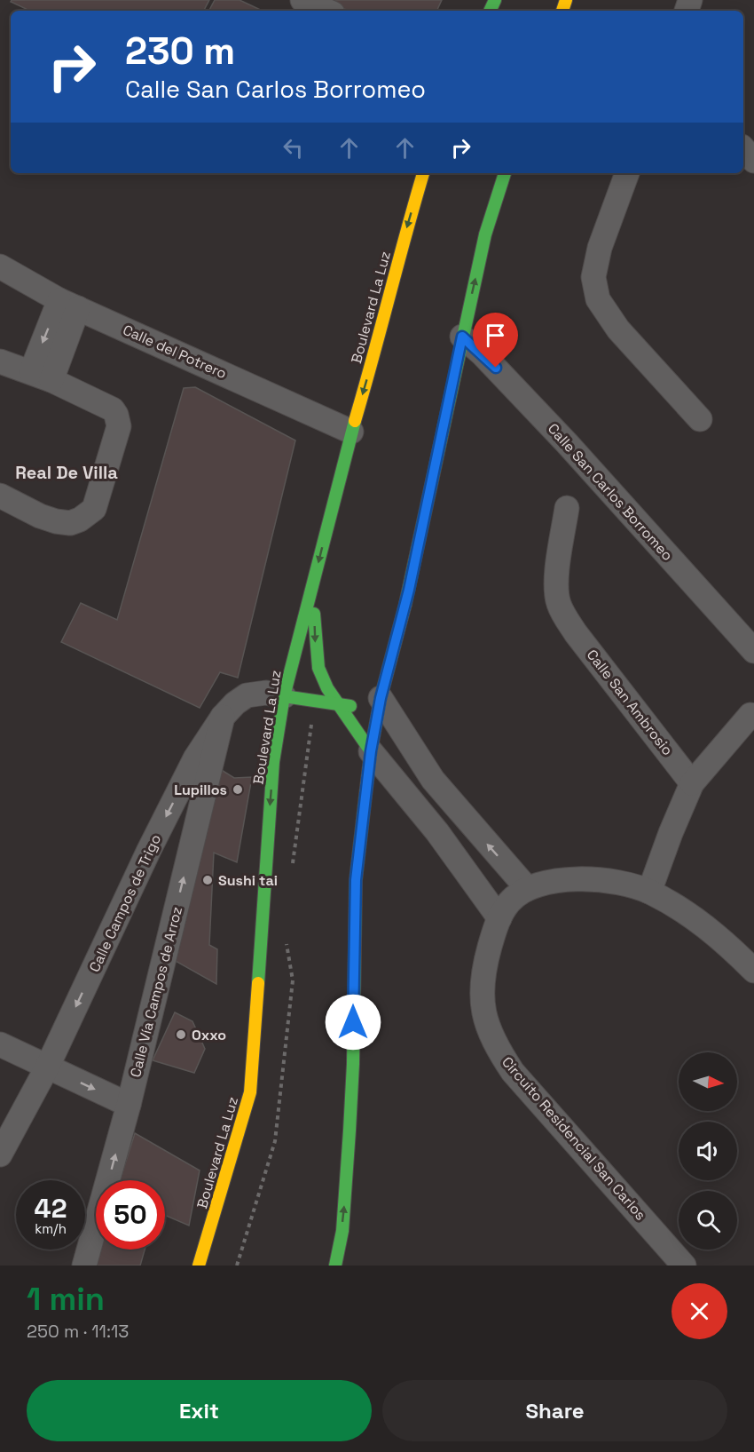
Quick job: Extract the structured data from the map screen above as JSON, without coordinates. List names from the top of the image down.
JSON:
{
  "streets": {
    "main road": ["Boulevard La Luz"],
    "street": [
      "Calle del Potrero",
      "Calle San Carlos Borromeo",
      "Calle San Ambrosio",
      "Calle Campos de Trigo",
      "Calle Vía Campos de Arroz",
      "Circuito Residencial San Carlos"
    ]
  },
  "crossings": [
    ["Boulevard La Luz", "Calle del Potrero"],
    ["Boulevard La Luz", "Calle Campos de Trigo"],
    ["Calle Campos de Trigo", "Calle Vía Campos de Arroz"]
  ],
  "one_way": ["Calle Campos de Trigo", "Calle Vía Campos de Arroz"],
  "districts": ["Real De Villa"],
  "places": ["Lupillos", "Sushi tai", "Oxxo"],
  "north": "right",
  "page": {
    "turn": ["230 m", "Calle San Carlos Borromeo"],
    "speed": "42 km/h",
    "limit": "50",
    "heading": ["1 min", "250 m · 11:13"],
    "buttons": ["Exit", "Share"]
  }
}
